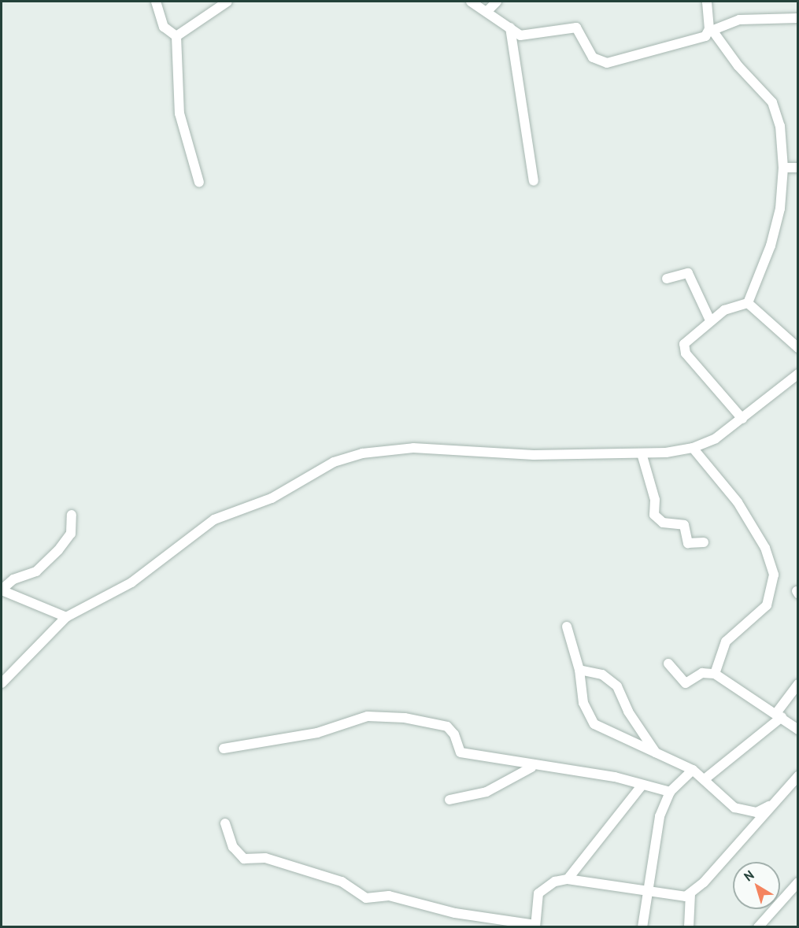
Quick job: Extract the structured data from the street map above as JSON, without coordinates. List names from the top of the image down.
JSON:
{
  "north": "top left"
}
